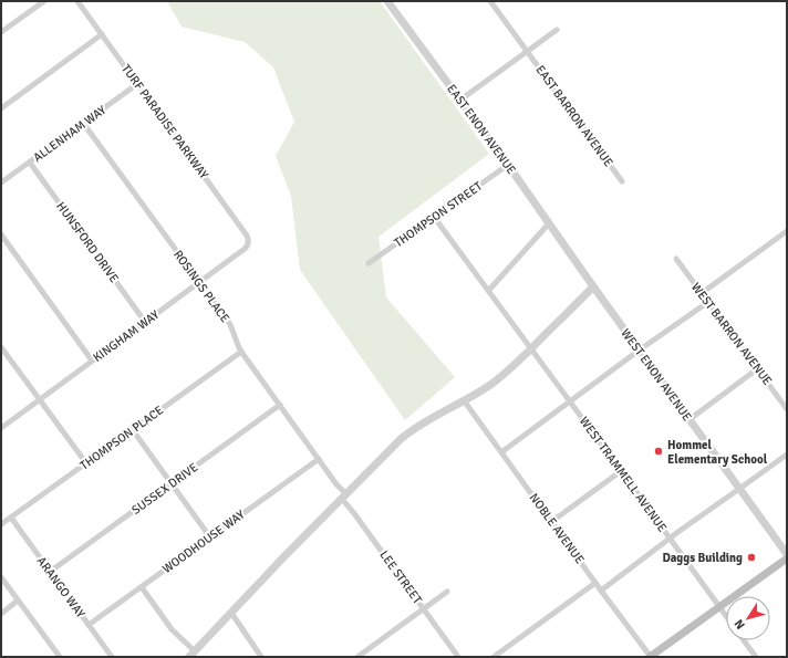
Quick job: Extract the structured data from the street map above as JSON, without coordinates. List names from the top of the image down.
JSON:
{
  "streets": {
    "street": [
      "EAST BARRON AVENUE",
      "TURF PARADISE PARKWAY",
      "EAST ENON AVENUE",
      "ALLENHAM WAY",
      "THOMPSON STREET",
      "HUNSFORD DRIVE",
      "ROSINGS PLACE",
      "WEST BARRON AVENUE",
      "KINGHAM WAY",
      "WEST ENON AVENUE",
      "THOMPSON PLACE",
      "WEST TRAMMELL AVENUE",
      "SUSSEX DRIVE",
      "NOBLE AVENUE",
      "WOODHOUSE WAY",
      "LEE STREET",
      "ARANGO WAY"
    ]
  },
  "crossings": [
    ["TURF PARADISE PARKWAY", "ALLENHAM WAY"],
    ["TURF PARADISE PARKWAY", "KINGHAM WAY"],
    ["EAST ENON AVENUE", "THOMPSON STREET"],
    ["EAST ENON AVENUE", "WEST ENON AVENUE"],
    ["ALLENHAM WAY", "HUNSFORD DRIVE"],
    ["ALLENHAM WAY", "ROSINGS PLACE"],
    ["THOMPSON STREET", "WEST TRAMMELL AVENUE"],
    ["HUNSFORD DRIVE", "KINGHAM WAY"],
    ["ROSINGS PLACE", "KINGHAM WAY"],
    ["ROSINGS PLACE", "THOMPSON PLACE"],
    ["ROSINGS PLACE", "SUSSEX DRIVE"],
    ["ROSINGS PLACE", "WOODHOUSE WAY"],
    ["ROSINGS PLACE", "LEE STREET"],
    ["THOMPSON PLACE", "ARANGO WAY"],
    ["SUSSEX DRIVE", "ARANGO WAY"],
    ["WOODHOUSE WAY", "ARANGO WAY"]
  ],
  "places": ["Hommel Elementary School", "Daggs Building"],
  "north": "bottom left"
}
